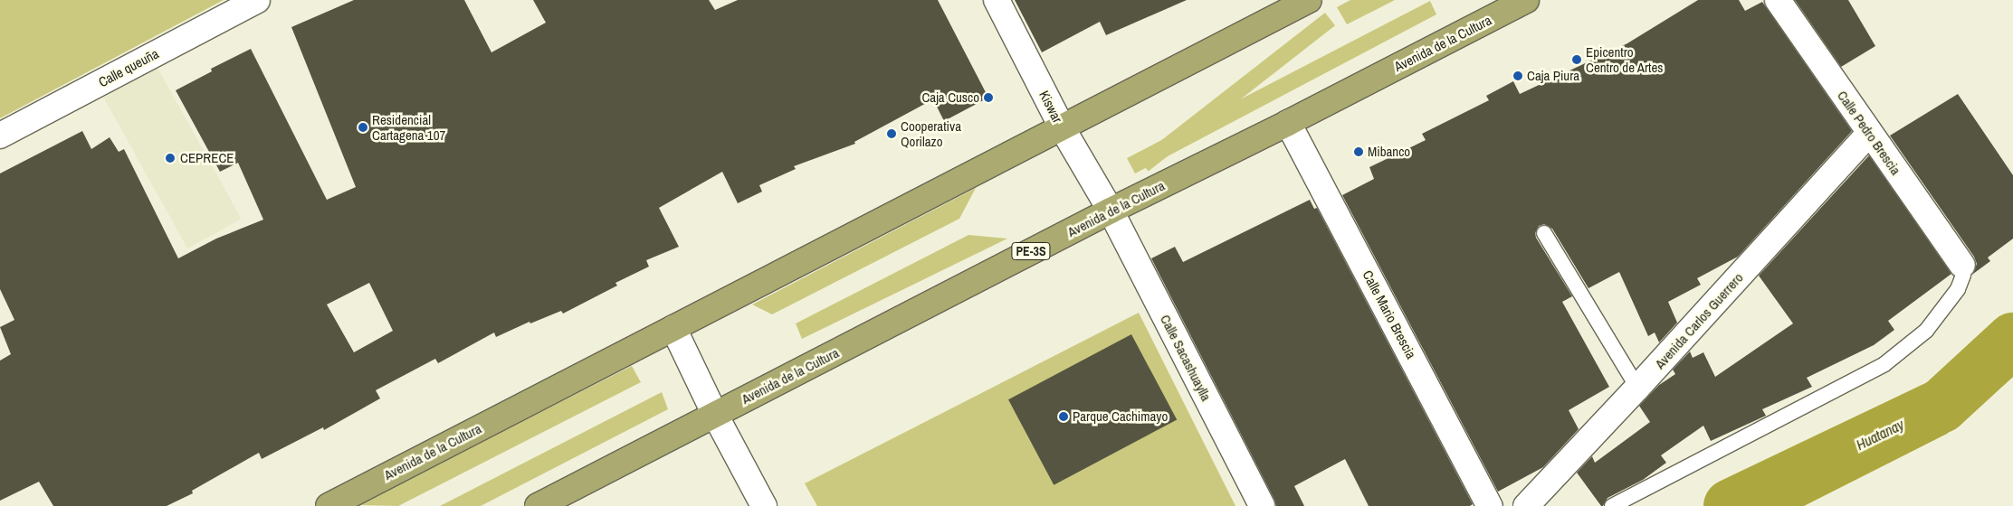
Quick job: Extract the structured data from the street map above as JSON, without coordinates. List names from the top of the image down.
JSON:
{
  "streets": {
    "highway": ["Avenida de la Cultura", "PE-3S"],
    "street": [
      "Calle queuña",
      "Kiswar",
      "Calle Pedro Brescia",
      "Calle Mario Brescia",
      "Avenida Carlos Guerrero",
      "Calle Sacashuaylla"
    ]
  },
  "crossings": [
    ["Avenida de la Cultura", "Kiswar"],
    ["Avenida de la Cultura", "Calle Mario Brescia"],
    ["Avenida de la Cultura", "Calle Sacashuaylla"],
    ["Kiswar", "Calle Sacashuaylla"],
    ["Calle Pedro Brescia", "Avenida Carlos Guerrero"]
  ],
  "water": ["Huatanay"],
  "places": [
    "Epicentro Centro de Artes",
    "Caja Piura",
    "Caja Cusco",
    "Residencial Cartagena 107",
    "Cooperativa Qorilazo",
    "Mibanco",
    "CEPRECE",
    "Parque Cachimayo"
  ]
}
